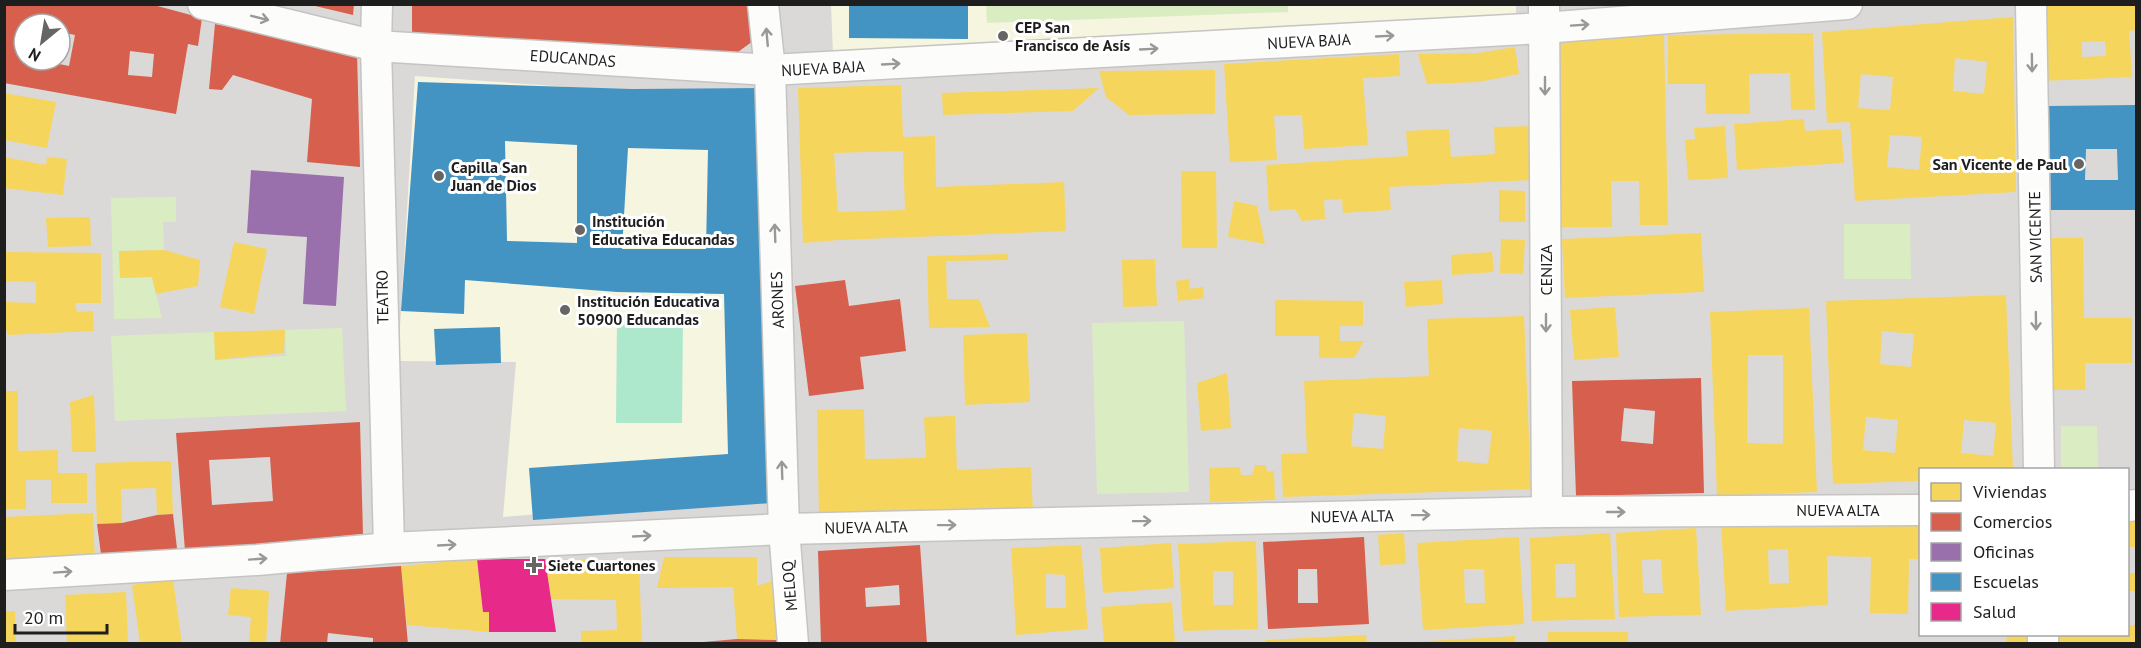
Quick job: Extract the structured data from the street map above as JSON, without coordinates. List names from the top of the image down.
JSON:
{
  "streets": {
    "street": [
      "NUEVA BAJA",
      "EDUCANDAS",
      "SAN VICENTE",
      "CENIZA",
      "TEATRO",
      "ARONES",
      "NUEVA ALTA",
      "MELOQ"
    ]
  },
  "crossings": [
    ["NUEVA BAJA", "EDUCANDAS"],
    ["NUEVA BAJA", "CENIZA"],
    ["NUEVA BAJA", "ARONES"],
    ["EDUCANDAS", "TEATRO"],
    ["EDUCANDAS", "ARONES"],
    ["CENIZA", "NUEVA ALTA"],
    ["ARONES", "NUEVA ALTA"],
    ["ARONES", "MELOQ"],
    ["NUEVA ALTA", "MELOQ"]
  ],
  "one_way": [
    "NUEVA BAJA",
    "SAN VICENTE",
    "CENIZA",
    "ARONES",
    "NUEVA ALTA"
  ],
  "places": {
    "other": [
      "CEP San Francisco de Asís",
      "San Vicente de Paul",
      "Capilla San Juan de Dios",
      "Institución Educativa Educandas",
      "Institución Educativa 50900 Educandas"
    ],
    "health": ["Siete Cuartones"]
  },
  "legend": [
    "Viviendas",
    "Comercios",
    "Oficinas",
    "Escuelas",
    "Salud"
  ],
  "scale_bar": "20 m",
  "north": "bottom left"
}
